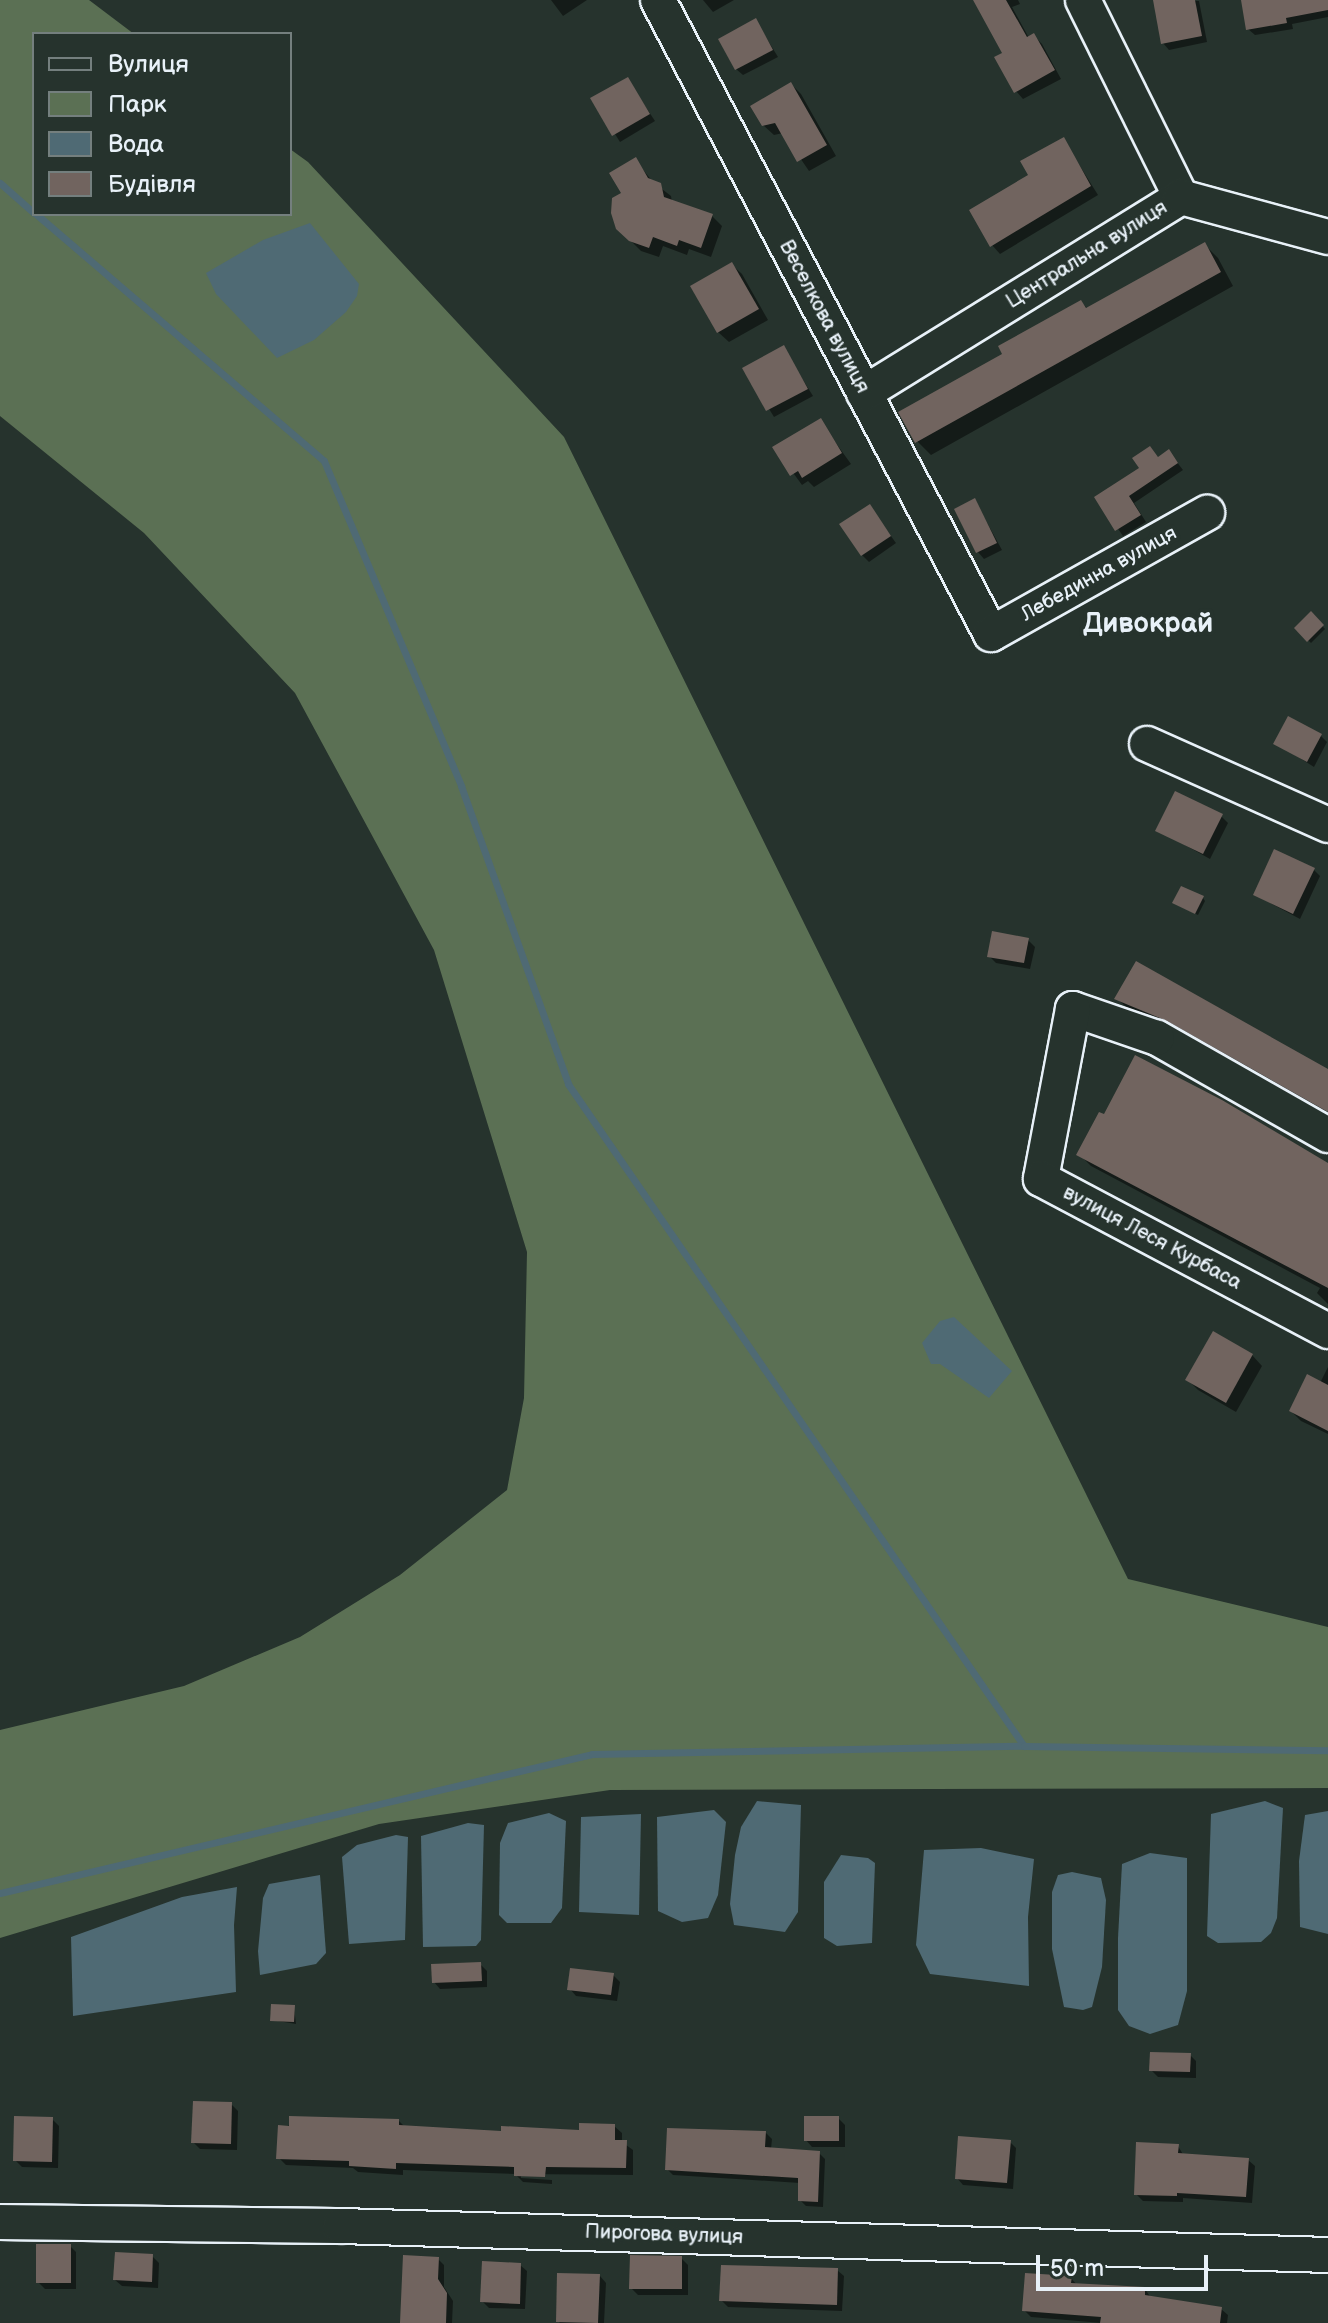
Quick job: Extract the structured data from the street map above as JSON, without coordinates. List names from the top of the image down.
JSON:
{
  "streets": {
    "street": [
      "Центральна вулиця",
      "Веселкова вулиця",
      "Лебединна вулиця",
      "вулиця Леся Курбаса",
      "Пирогова вулиця"
    ]
  },
  "crossings": [
    ["Центральна вулиця", "Веселкова вулиця"],
    ["Веселкова вулиця", "Лебединна вулиця"]
  ],
  "districts": ["Дивокрай"],
  "legend": [
    "Вулиця",
    "Парк",
    "Вода",
    "Будівля"
  ],
  "scale_bar": "50 m"
}
